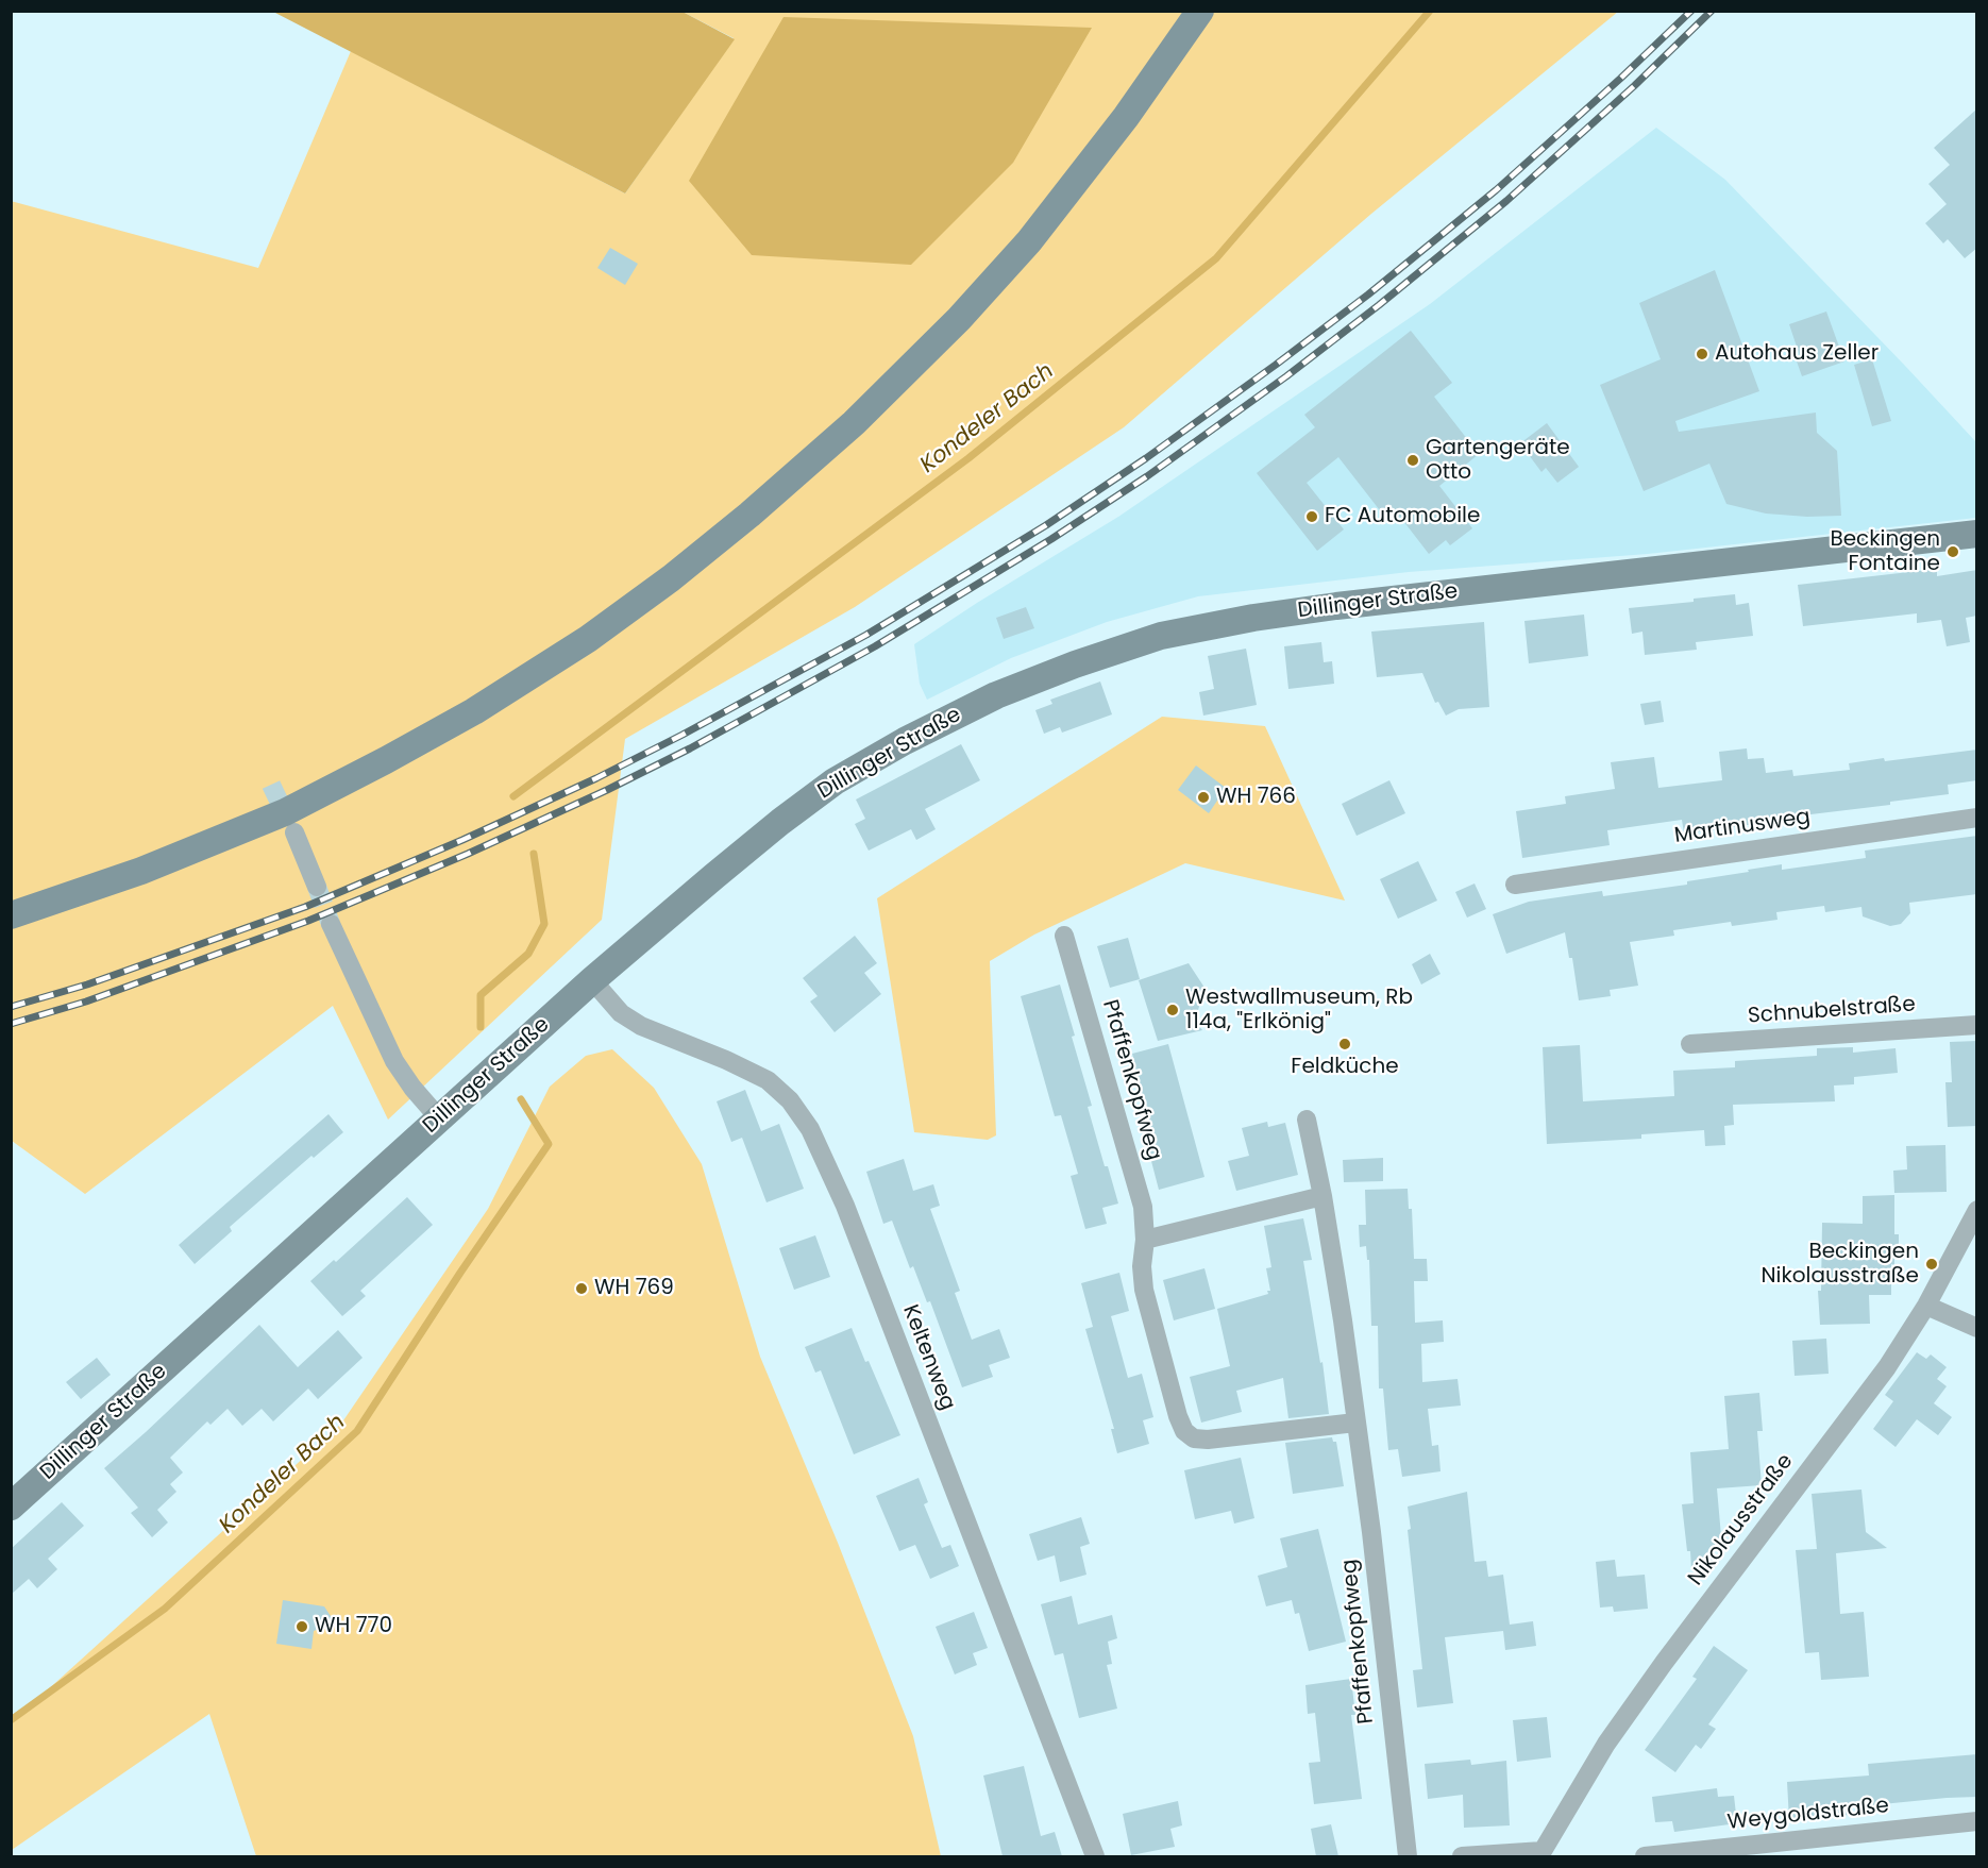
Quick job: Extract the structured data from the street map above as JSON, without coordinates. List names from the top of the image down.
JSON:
{
  "streets": {
    "street": [
      "Dillinger Straße",
      "Martinusweg",
      "Schnubelstraße",
      "Pfaffenkopfweg",
      "Keltenweg",
      "Nikolausstraße",
      "Weygoldstraße"
    ]
  },
  "crossings": [
    ["Dillinger Straße", "Keltenweg"]
  ],
  "water": ["Kondeler Bach"],
  "places": [
    "Autohaus Zeller",
    "Gartengeräte Otto",
    "FC Automobile",
    "Beckingen Fontaine",
    "WH 766",
    "Westwallmuseum, Rb 114a, \"Erlkönig\"",
    "Feldküche",
    "Beckingen Nikolausstraße",
    "WH 769",
    "WH 770"
  ]
}
